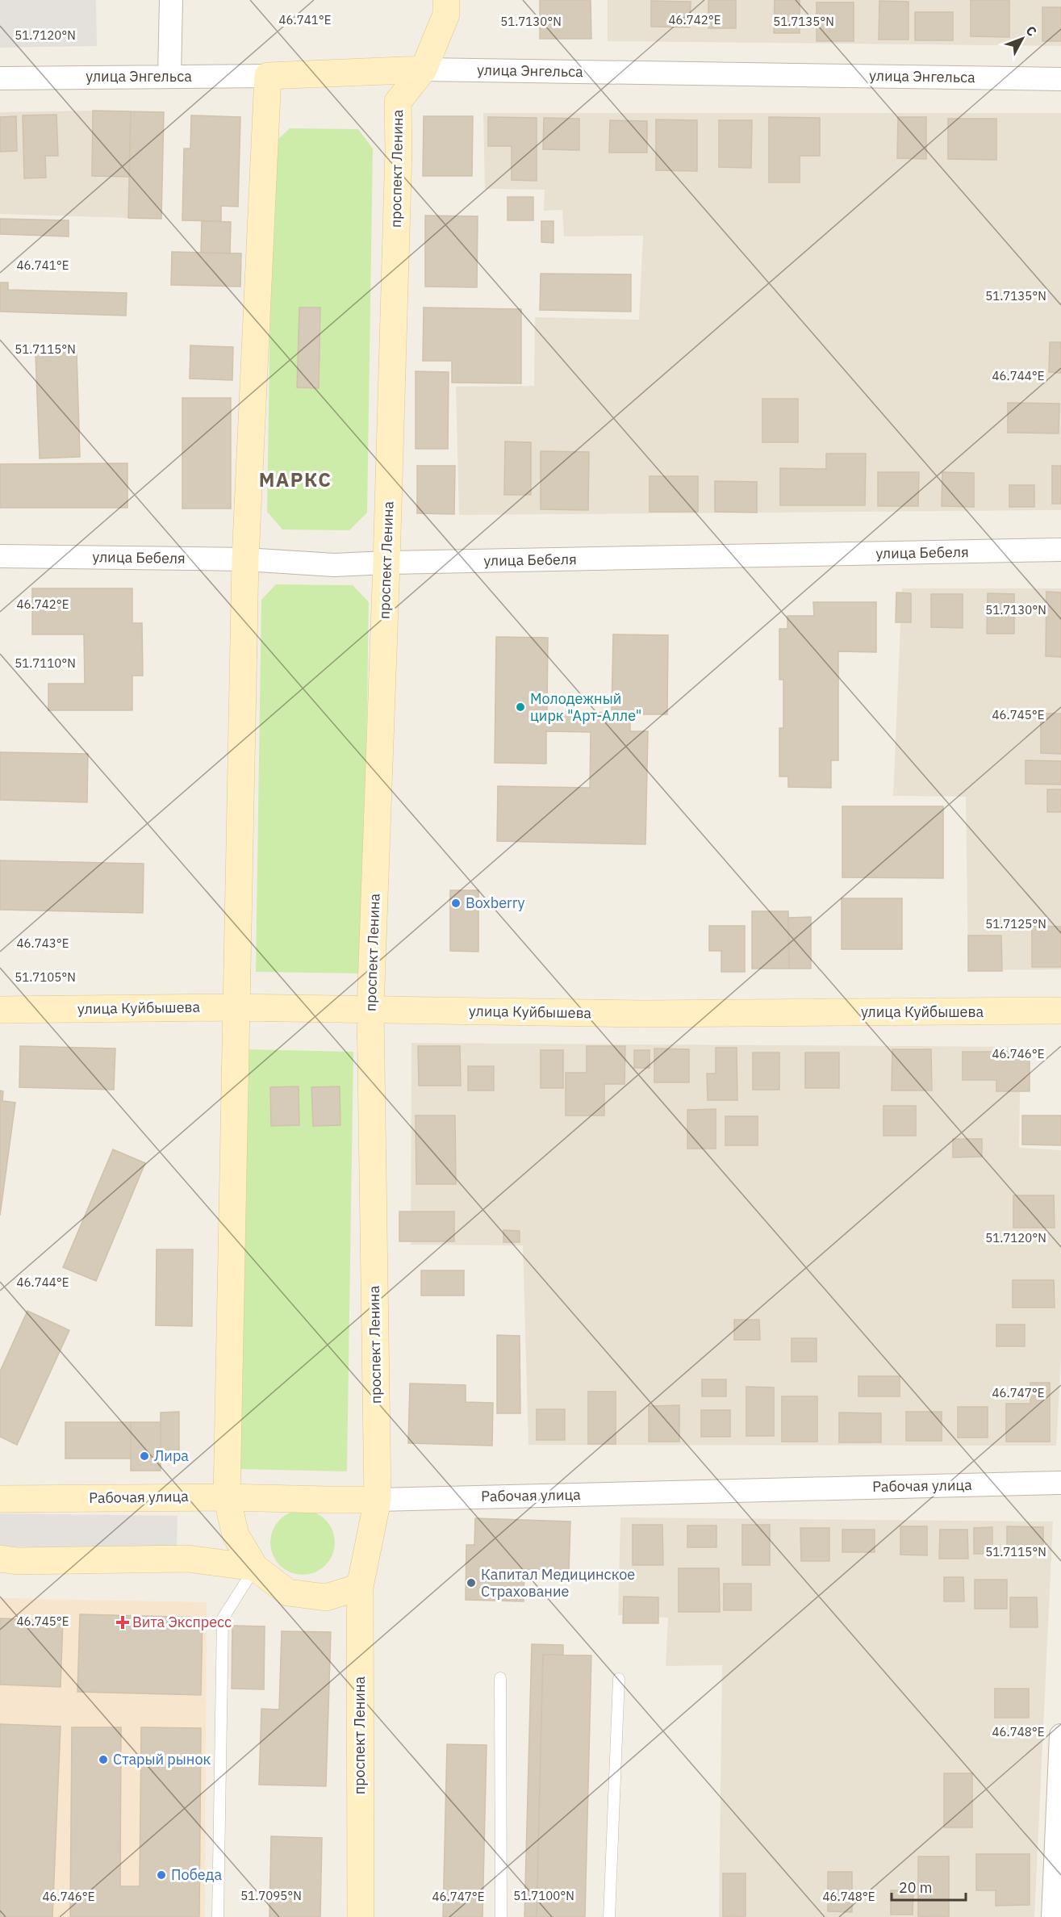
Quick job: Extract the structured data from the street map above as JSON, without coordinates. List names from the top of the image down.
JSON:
{
  "streets": {
    "street": [
      "улица Энгельса",
      "проспект Ленина",
      "улица Бебеля",
      "улица Куйбышева",
      "Рабочая улица"
    ]
  },
  "crossings": [
    ["улица Энгельса", "проспект Ленина"],
    ["проспект Ленина", "улица Бебеля"],
    ["проспект Ленина", "улица Куйбышева"],
    ["проспект Ленина", "Рабочая улица"]
  ],
  "districts": ["МАРКС"],
  "places": {
    "other": [
      "Молодежный цирк \"Арт-Алле\"",
      "Boxberry",
      "Лира",
      "Капитал Медицинское Страхование",
      "Старый рынок",
      "Победа"
    ],
    "health": ["Вита Экспресс"]
  },
  "scale_bar": "20 m",
  "north": "top right",
  "coordinates": [
    "46.741°E",
    "46.742°E",
    "51.7130°N",
    "51.7135°N",
    "51.7120°N",
    "51.7115°N",
    "46.744°E",
    "51.7110°N",
    "46.745°E",
    "51.7125°N",
    "46.743°E",
    "51.7105°N",
    "46.746°E",
    "46.747°E",
    "46.748°E",
    "51.7095°N",
    "51.7100°N"
  ]
}
